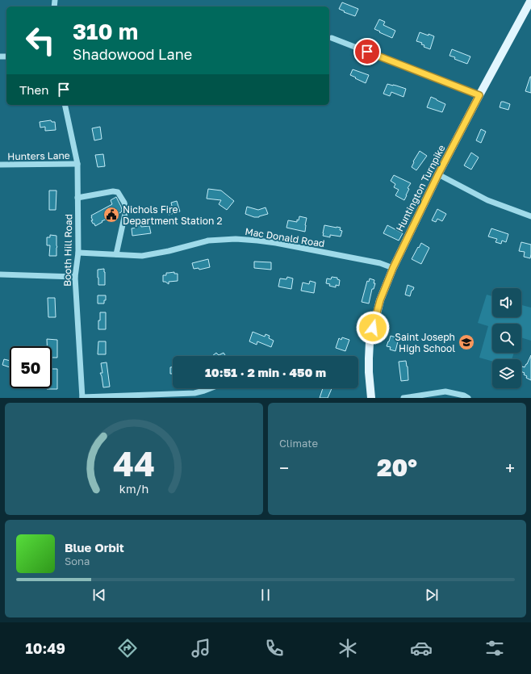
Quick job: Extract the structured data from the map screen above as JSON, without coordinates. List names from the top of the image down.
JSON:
{
  "streets": {
    "main road": ["Huntington Turnpike"],
    "street": ["Hunters Lane", "Mac Donald Road", "Booth Hill Road"]
  },
  "crossings": [
    ["Hunters Lane", "Booth Hill Road"],
    ["Huntington Turnpike", "Mac Donald Road"],
    ["Mac Donald Road", "Booth Hill Road"]
  ],
  "places": {
    "public building": ["Nichols Fire Department Station 2"],
    "school or university": ["Saint Joseph High School"]
  },
  "page": {
    "turn": ["310 m", "Shadowood Lane"],
    "then": "Then",
    "limit": "50",
    "trip": "10:51 · 2 min · 450 m",
    "tile": "Climate",
    "heat": ["−", "20°", "+"],
    "song": ["Blue Orbit", "Sona"],
    "tabs": "10:49",
    "gauge": ["44", "km/h"]
  }
}
